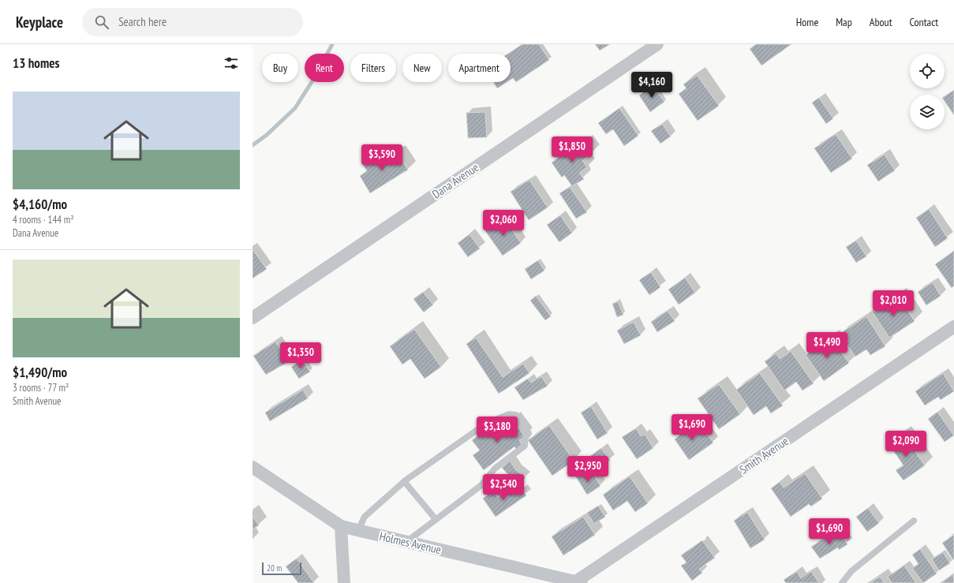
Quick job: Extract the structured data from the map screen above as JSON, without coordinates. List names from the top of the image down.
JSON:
{
  "streets": {
    "street": ["Dana Avenue", "Smith Avenue", "Holmes Avenue"]
  },
  "crossings": [
    ["Smith Avenue", "Holmes Avenue"]
  ],
  "scale_bar": "20 m",
  "page": {
    "header": "Keyplace",
    "search": "Search here",
    "nav": [
      "Home",
      "Map",
      "About",
      "Contact"
    ],
    "heading": "13 homes",
    "chip": [
      "Buy",
      "Rent",
      "Filters",
      "New",
      "Apartment"
    ],
    "price": [
      "$4,160",
      "$1,850",
      "$3,590",
      "$2,060",
      "$2,010",
      "$1,490",
      "$1,350",
      "$1,690",
      "$3,180",
      "$2,090",
      "$2,950",
      "$2,540",
      "$1,690"
    ],
    "list": [
      {
        "name": "$4,160/mo",
        "note": "4 rooms · 144 m² · Dana Avenue"
      },
      {
        "name": "$1,490/mo",
        "note": "3 rooms · 77 m² · Smith Avenue"
      }
    ],
    "scale": "20 m"
  }
}
